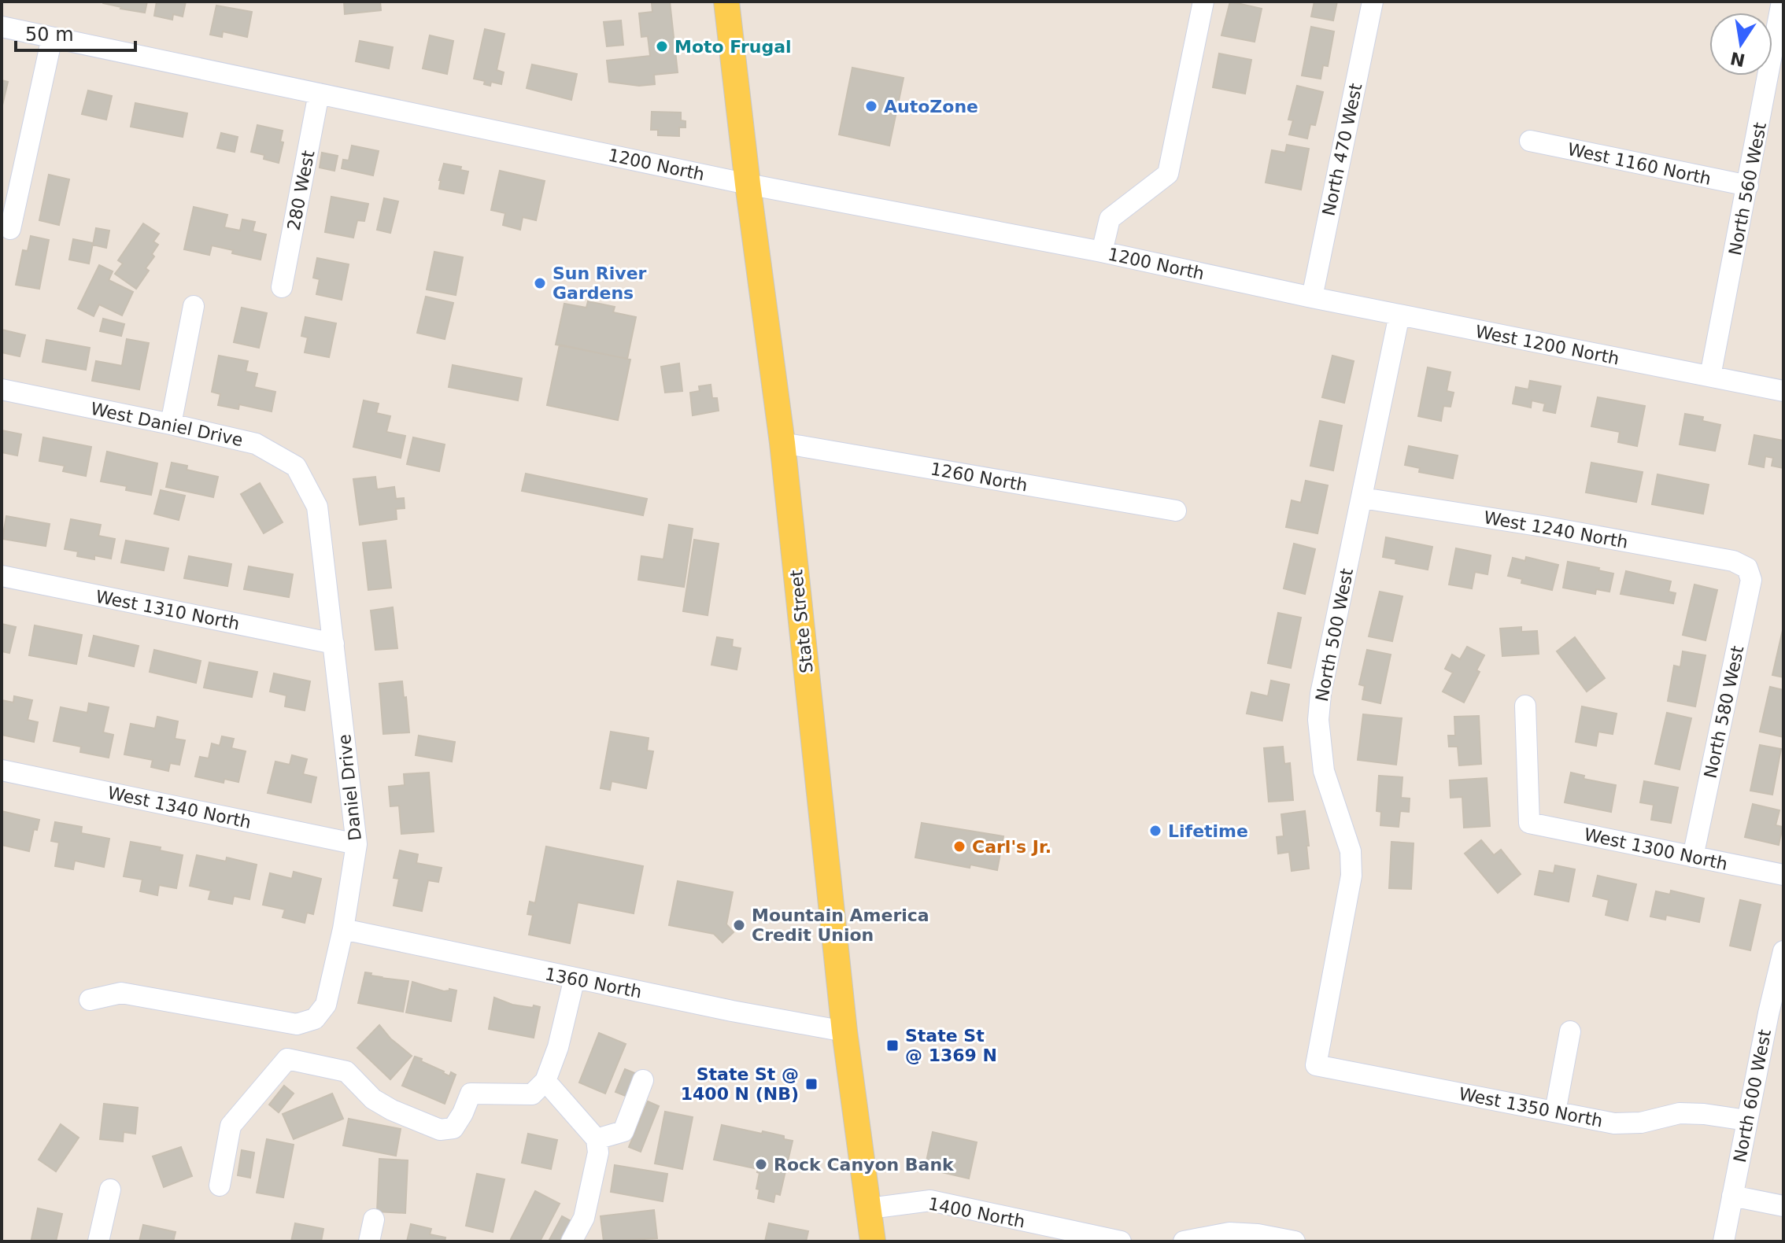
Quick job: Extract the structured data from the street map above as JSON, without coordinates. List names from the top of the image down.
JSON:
{
  "streets": {
    "main road": ["State Street"],
    "street": [
      "North 470 West",
      "West 1160 North",
      "1200 North",
      "North 560 West",
      "280 West",
      "West 1200 North",
      "West Daniel Drive",
      "1260 North",
      "West 1240 North",
      "West 1310 North",
      "North 500 West",
      "North 580 West",
      "Daniel Drive",
      "West 1340 North",
      "West 1300 North",
      "1360 North",
      "North 600 West",
      "West 1350 North",
      "1400 North"
    ]
  },
  "crossings": [
    ["North 470 West", "1200 North"],
    ["North 470 West", "West 1200 North"],
    ["West 1160 North", "North 560 West"],
    ["1200 North", "280 West"],
    ["1200 North", "West 1200 North"],
    ["1200 North", "State Street"],
    ["North 560 West", "West 1200 North"],
    ["West 1200 North", "North 500 West"],
    ["West Daniel Drive", "West 1310 North"],
    ["West Daniel Drive", "Daniel Drive"],
    ["1260 North", "State Street"],
    ["West 1240 North", "North 500 West"],
    ["West 1240 North", "North 580 West"],
    ["West 1310 North", "Daniel Drive"],
    ["State Street", "1360 North"],
    ["State Street", "1400 North"],
    ["North 500 West", "West 1350 North"],
    ["North 580 West", "West 1300 North"],
    ["Daniel Drive", "West 1340 North"],
    ["Daniel Drive", "1360 North"],
    ["North 600 West", "West 1350 North"]
  ],
  "places": {
    "other": [
      "Moto Frugal",
      "AutoZone",
      "Sun River Gardens",
      "Lifetime",
      "Carl's Jr.",
      "Mountain America Credit Union",
      "Rock Canyon Bank"
    ],
    "transit": ["State St @ 1369 N", "State St @ 1400 N (NB)"]
  },
  "scale_bar": "50 m",
  "north": "bottom"
}
